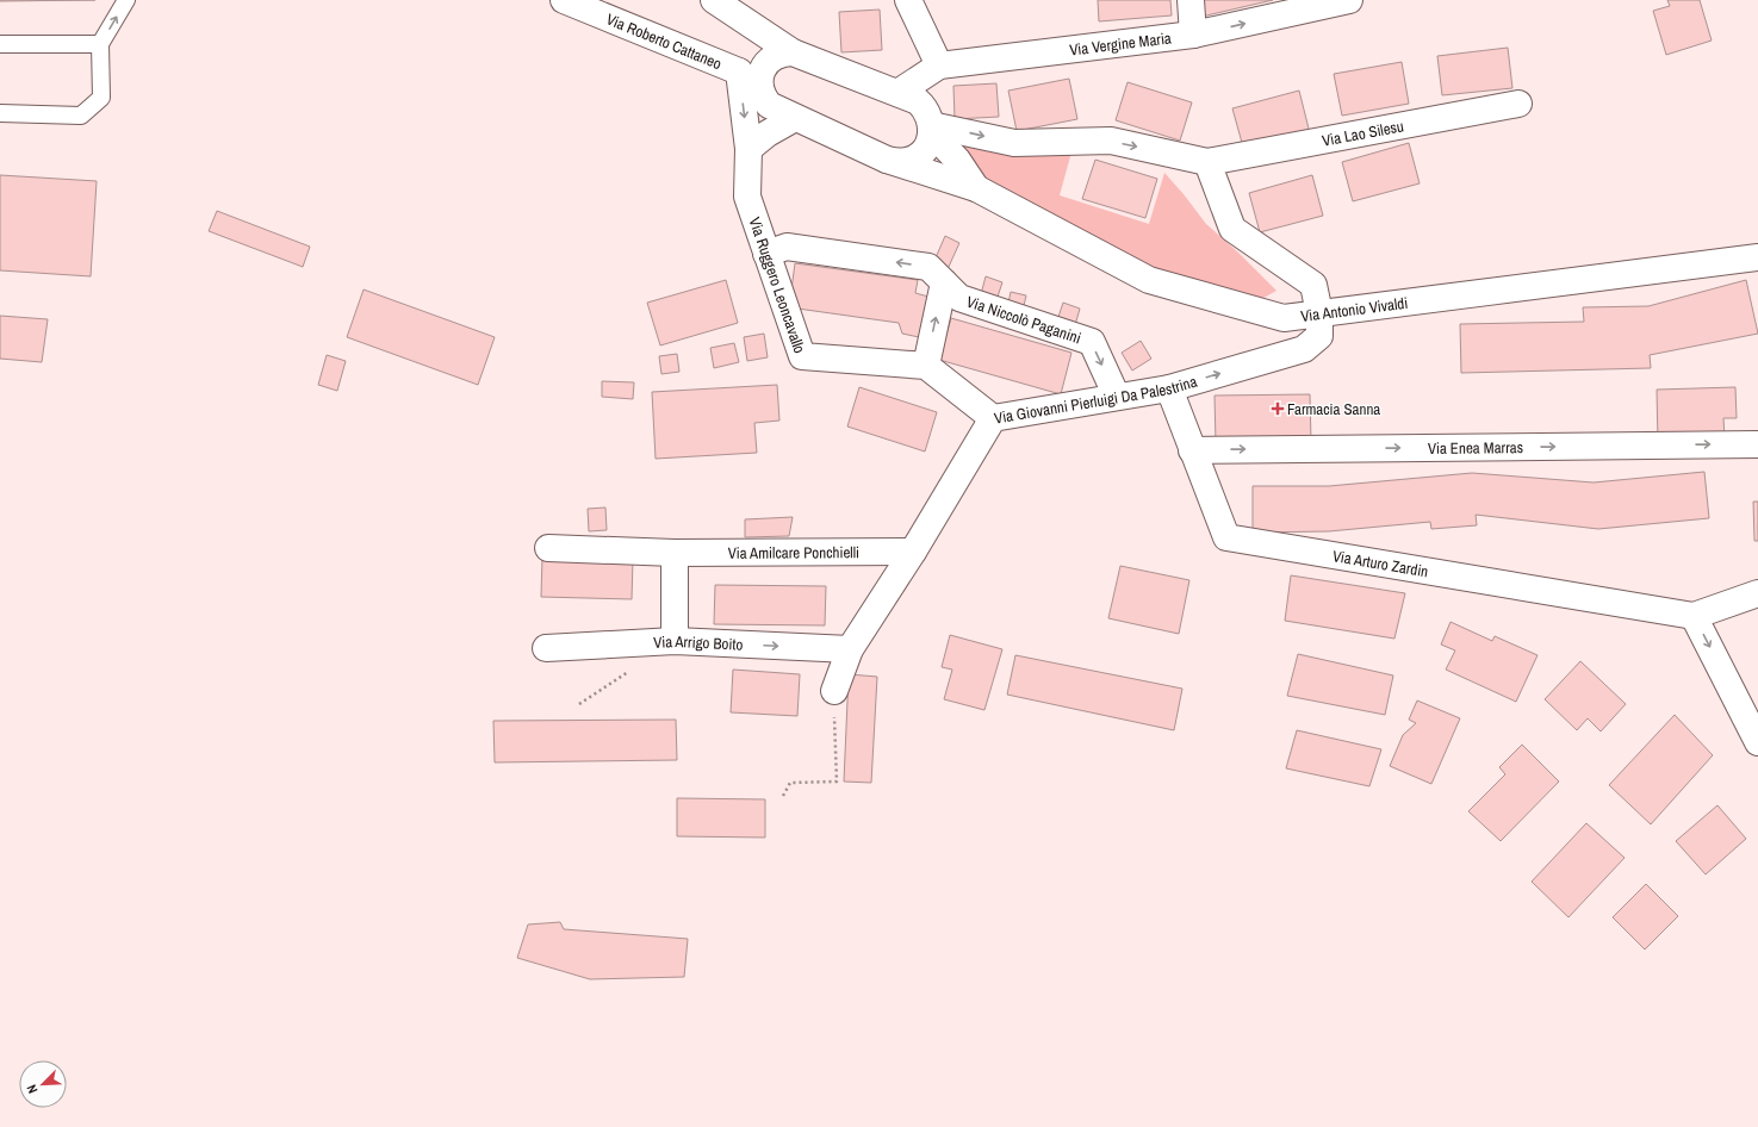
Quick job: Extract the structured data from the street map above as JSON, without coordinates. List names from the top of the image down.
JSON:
{
  "streets": {
    "street": [
      "Via Roberto Cattaneo",
      "Via Vergine Maria",
      "Via Lao Silesu",
      "Via Ruggero Leoncavallo",
      "Via Antonio Vivaldi",
      "Via Niccolò Paganini",
      "Via Giovanni Pierluigi Da Palestrina",
      "Via Enea Marras",
      "Via Amilcare Ponchielli",
      "Via Arturo Zardin",
      "Via Arrigo Boito"
    ]
  },
  "crossings": [
    ["Via Roberto Cattaneo", "Via Ruggero Leoncavallo"],
    ["Via Vergine Maria", "Via Antonio Vivaldi"],
    ["Via Lao Silesu", "Via Antonio Vivaldi"],
    ["Via Ruggero Leoncavallo", "Via Niccolò Paganini"],
    ["Via Antonio Vivaldi", "Via Giovanni Pierluigi Da Palestrina"],
    ["Via Niccolò Paganini", "Via Giovanni Pierluigi Da Palestrina"],
    ["Via Giovanni Pierluigi Da Palestrina", "Via Amilcare Ponchielli"],
    ["Via Giovanni Pierluigi Da Palestrina", "Via Arturo Zardin"],
    ["Via Enea Marras", "Via Arturo Zardin"]
  ],
  "one_way": ["Via Lao Silesu", "Via Enea Marras", "Via Arrigo Boito"],
  "places": {
    "health": ["Farmacia Sanna"]
  },
  "north": "bottom left"
}
